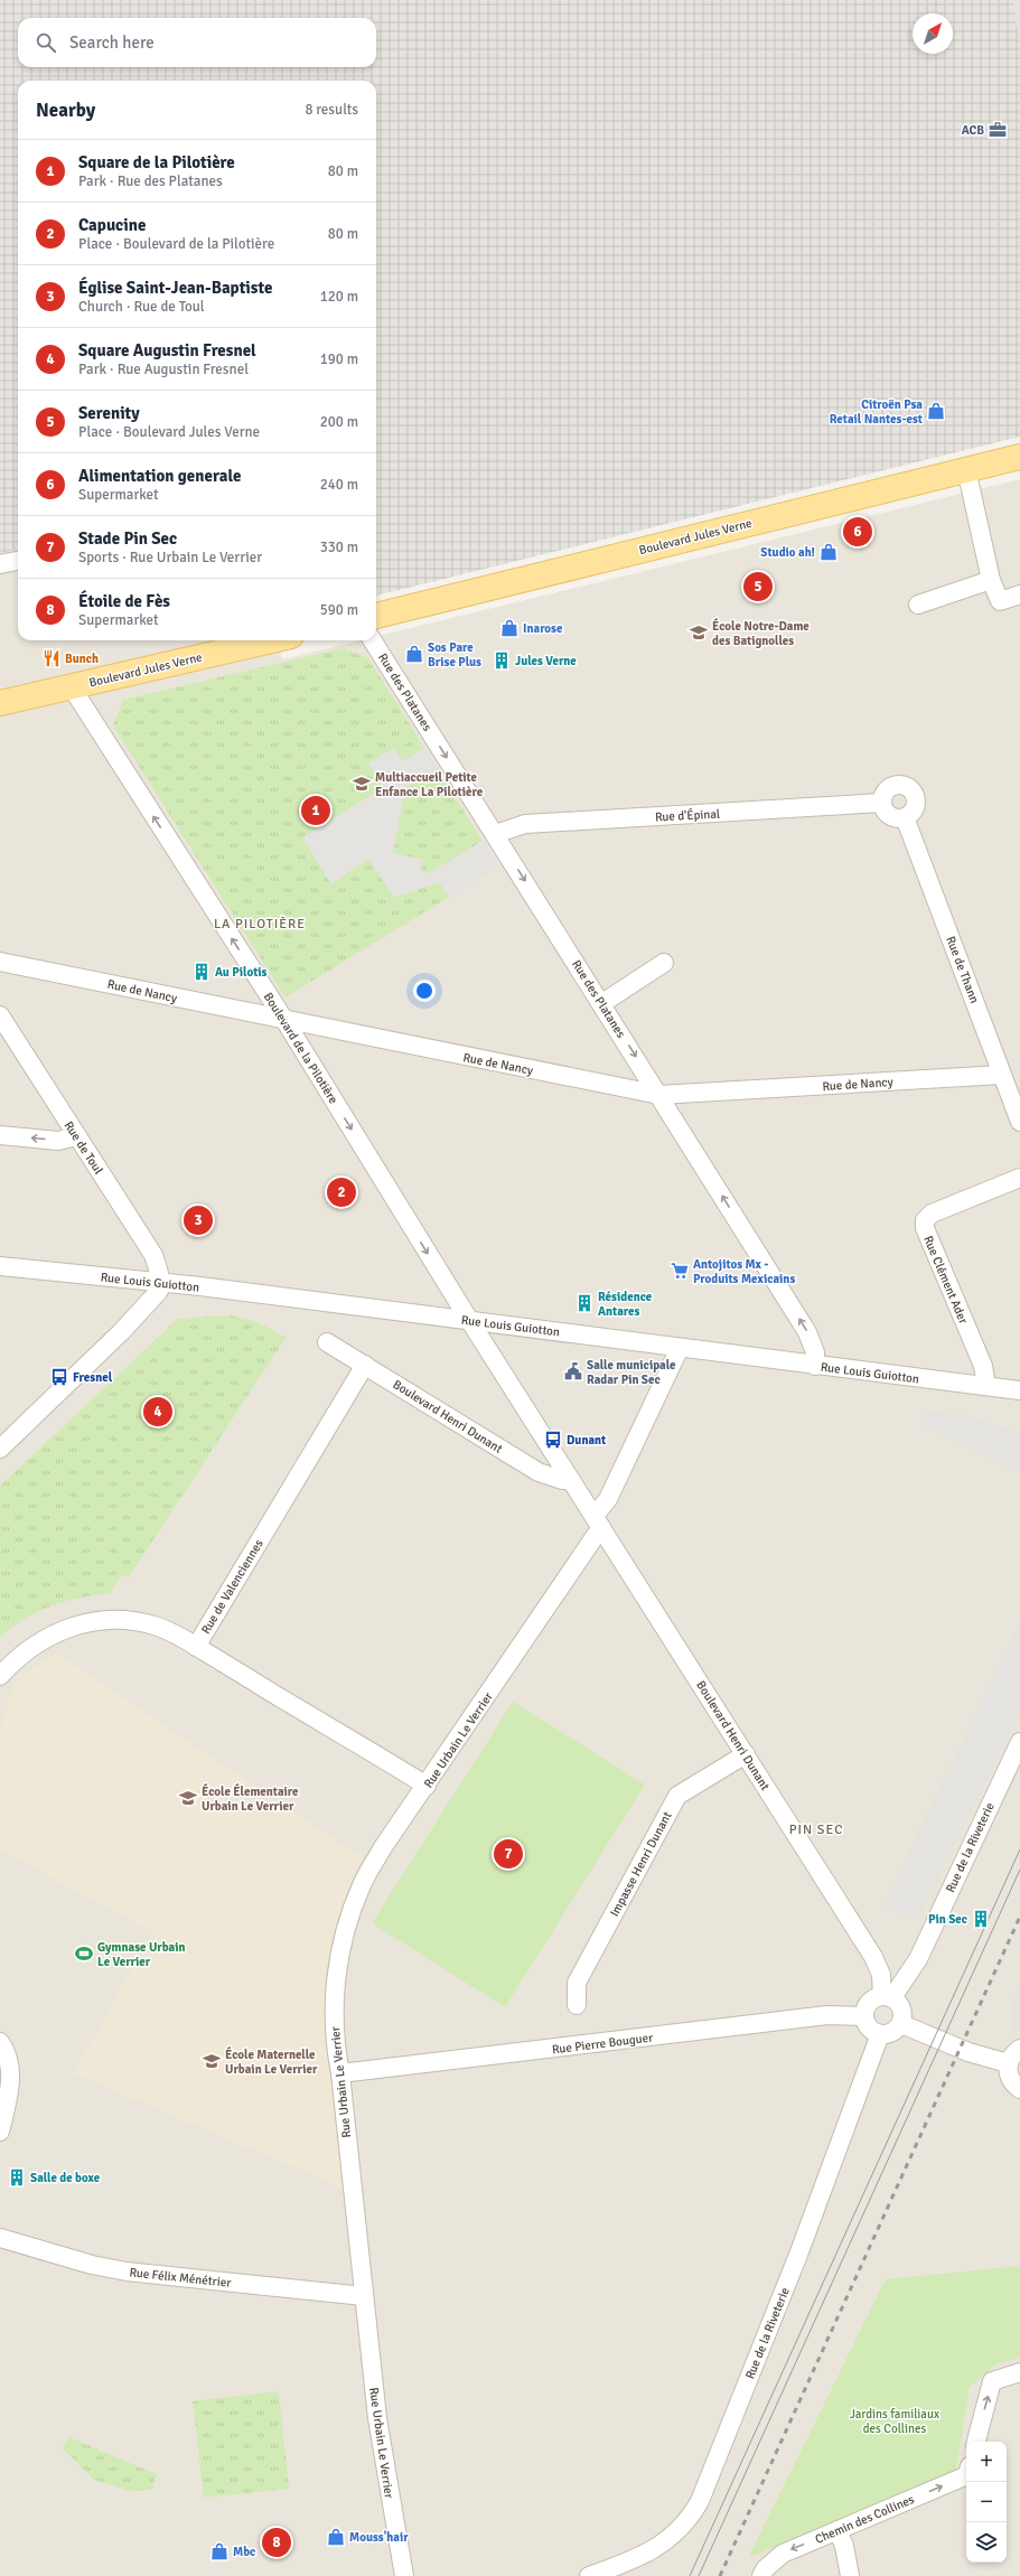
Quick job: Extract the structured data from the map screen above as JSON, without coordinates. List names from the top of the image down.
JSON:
{
  "streets": {
    "main road": ["Boulevard Jules Verne"],
    "street": [
      "Rue des Platanes",
      "Rue d'Épinal",
      "Rue de Thann",
      "Rue de Nancy",
      "Boulevard de la Pilotière",
      "Rue de Toul",
      "Rue Clément Ader",
      "Rue Louis Guiotton",
      "Boulevard Henri Dunant",
      "Rue de Valenciennes",
      "Rue Urbain Le Verrier",
      "Rue de la Riveterie",
      "Impasse Henri Dunant",
      "Rue Pierre Bouguer",
      "Rue Félix Ménétrier",
      "Chemin des Collines"
    ]
  },
  "crossings": [
    ["Boulevard Jules Verne", "Boulevard de la Pilotière"],
    ["Rue des Platanes", "Rue d'Épinal"],
    ["Rue des Platanes", "Rue de Nancy"],
    ["Rue des Platanes", "Rue Louis Guiotton"],
    ["Rue d'Épinal", "Rue de Thann"],
    ["Rue de Thann", "Rue de Nancy"],
    ["Rue de Nancy", "Boulevard de la Pilotière"],
    ["Boulevard de la Pilotière", "Rue Louis Guiotton"],
    ["Boulevard de la Pilotière", "Boulevard Henri Dunant"],
    ["Rue de Toul", "Rue Louis Guiotton"],
    ["Rue Clément Ader", "Rue Louis Guiotton"],
    ["Rue Louis Guiotton", "Boulevard Henri Dunant"],
    ["Rue Louis Guiotton", "Rue Urbain Le Verrier"],
    ["Boulevard Henri Dunant", "Rue de Valenciennes"],
    ["Boulevard Henri Dunant", "Rue Urbain Le Verrier"],
    ["Boulevard Henri Dunant", "Rue de la Riveterie"],
    ["Boulevard Henri Dunant", "Impasse Henri Dunant"],
    ["Boulevard Henri Dunant", "Rue Pierre Bouguer"],
    ["Rue de Valenciennes", "Rue Urbain Le Verrier"],
    ["Rue Urbain Le Verrier", "Rue Pierre Bouguer"],
    ["Rue Urbain Le Verrier", "Rue Félix Ménétrier"],
    ["Rue de la Riveterie", "Rue Pierre Bouguer"]
  ],
  "districts": ["LA PILOTIÈRE", "PIN SEC"],
  "parks": ["Jardins familiaux des Collines"],
  "places": {
    "office": ["ACB"],
    "shop": [
      "Citroën Psa Retail Nantes-est",
      "Studio ah!",
      "Inarose",
      "Sos Pare Brise Plus",
      "Mouss'hair",
      "Mbc"
    ],
    "school or university": [
      "École Notre-Dame des Batignolles",
      "Multiaccueil Petite Enfance La Pilotière",
      "École Élementaire Urbain Le Verrier",
      "École Maternelle Urbain Le Verrier"
    ],
    "restaurant": ["Bunch"],
    "building": [
      "Jules Verne",
      "Au Pilotis",
      "Résidence Antares",
      "Pin Sec",
      "Salle de boxe"
    ],
    "supermarket": ["Antojitos Mx - Produits Mexicains"],
    "public building": ["Salle municipale Radar Pin Sec"],
    "bus stop": ["Fresnel", "Dunant"],
    "sports": ["Gymnase Urbain Le Verrier"]
  },
  "north": "top right",
  "page": {
    "search": "Search here",
    "heading": ["Nearby", "8 results"],
    "list": [
      {
        "mark": "1",
        "name": "Square de la Pilotière",
        "note": "Park · Rue des Platanes",
        "value": "80 m"
      },
      {
        "mark": "2",
        "name": "Capucine",
        "note": "Place · Boulevard de la Pilotière",
        "value": "80 m"
      },
      {
        "mark": "3",
        "name": "Église Saint-Jean-Baptiste",
        "note": "Church · Rue de Toul",
        "value": "120 m"
      },
      {
        "mark": "4",
        "name": "Square Augustin Fresnel",
        "note": "Park · Rue Augustin Fresnel",
        "value": "190 m"
      },
      {
        "mark": "5",
        "name": "Serenity",
        "note": "Place · Boulevard Jules Verne",
        "value": "200 m"
      },
      {
        "mark": "6",
        "name": "Alimentation generale",
        "note": "Supermarket",
        "value": "240 m"
      },
      {
        "mark": "7",
        "name": "Stade Pin Sec",
        "note": "Sports · Rue Urbain Le Verrier",
        "value": "330 m"
      },
      {
        "mark": "8",
        "name": "Étoile de Fès",
        "note": "Supermarket",
        "value": "590 m"
      }
    ],
    "pins": [
      "6",
      "5",
      "1",
      "2",
      "3",
      "4",
      "7",
      "8"
    ],
    "map_buttons": ["+", "−"]
  }
}
